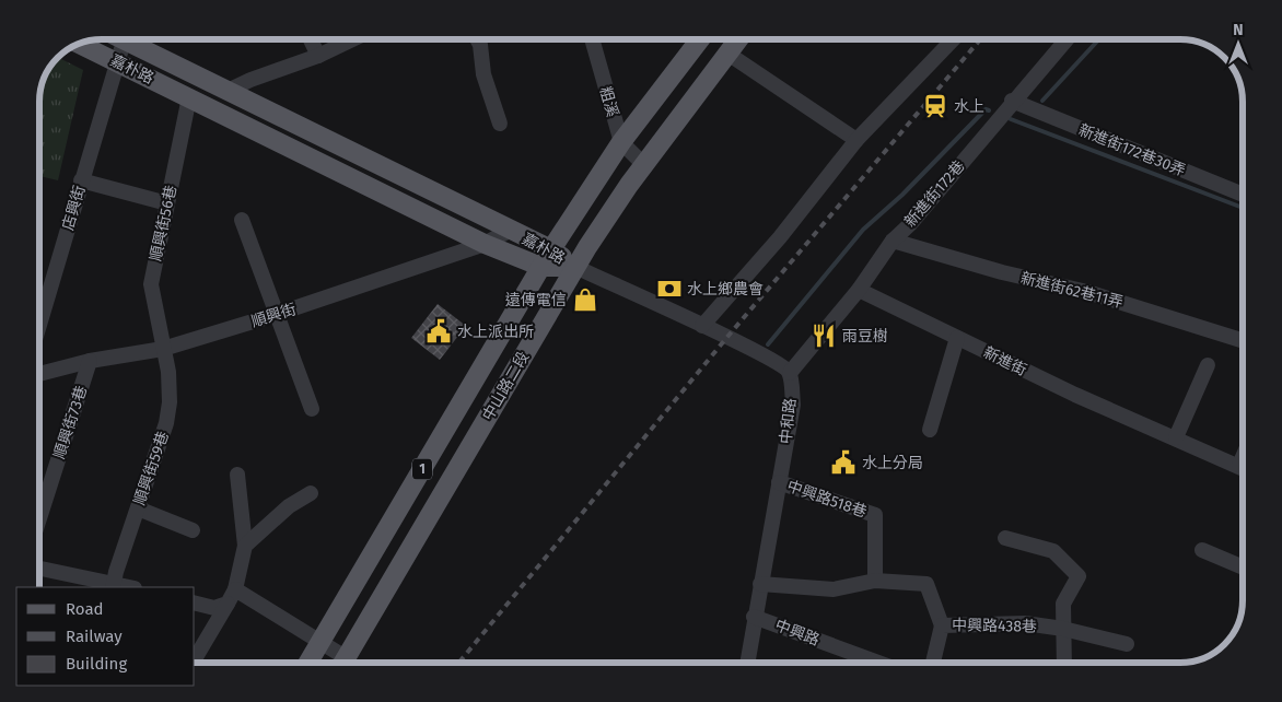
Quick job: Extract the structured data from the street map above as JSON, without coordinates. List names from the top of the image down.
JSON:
{
  "streets": {
    "main road": ["嘉朴路", "中山路二段", "1"],
    "street": [
      "粗溪",
      "新進街172巷30弄",
      "新進街172巷",
      "店興街",
      "順興街56巷",
      "新進街62巷11弄",
      "順興街",
      "新進街",
      "中和路",
      "順興街73巷",
      "順興街59巷",
      "中興路518巷",
      "中興路438巷",
      "中興路"
    ]
  },
  "crossings": [
    ["嘉朴路", "店興街"],
    ["嘉朴路", "順興街56巷"],
    ["嘉朴路", "順興街"],
    ["嘉朴路", "中山路二段"],
    ["粗溪", "中山路二段"],
    ["新進街172巷30弄", "新進街172巷"],
    ["新進街172巷", "新進街62巷11弄"],
    ["新進街172巷", "新進街"],
    ["順興街56巷", "順興街"],
    ["順興街56巷", "順興街59巷"],
    ["順興街", "順興街73巷"],
    ["順興街", "順興街59巷"],
    ["中和路", "中興路518巷"],
    ["中和路", "中興路"]
  ],
  "places": {
    "station": ["水上"],
    "bank": ["水上鄉農會"],
    "shop": ["遠傳電信"],
    "public building": ["水上派出所", "水上分局"],
    "restaurant": ["雨豆樹"]
  },
  "legend": ["Road", "Railway", "Building"],
  "north": "top"
}
